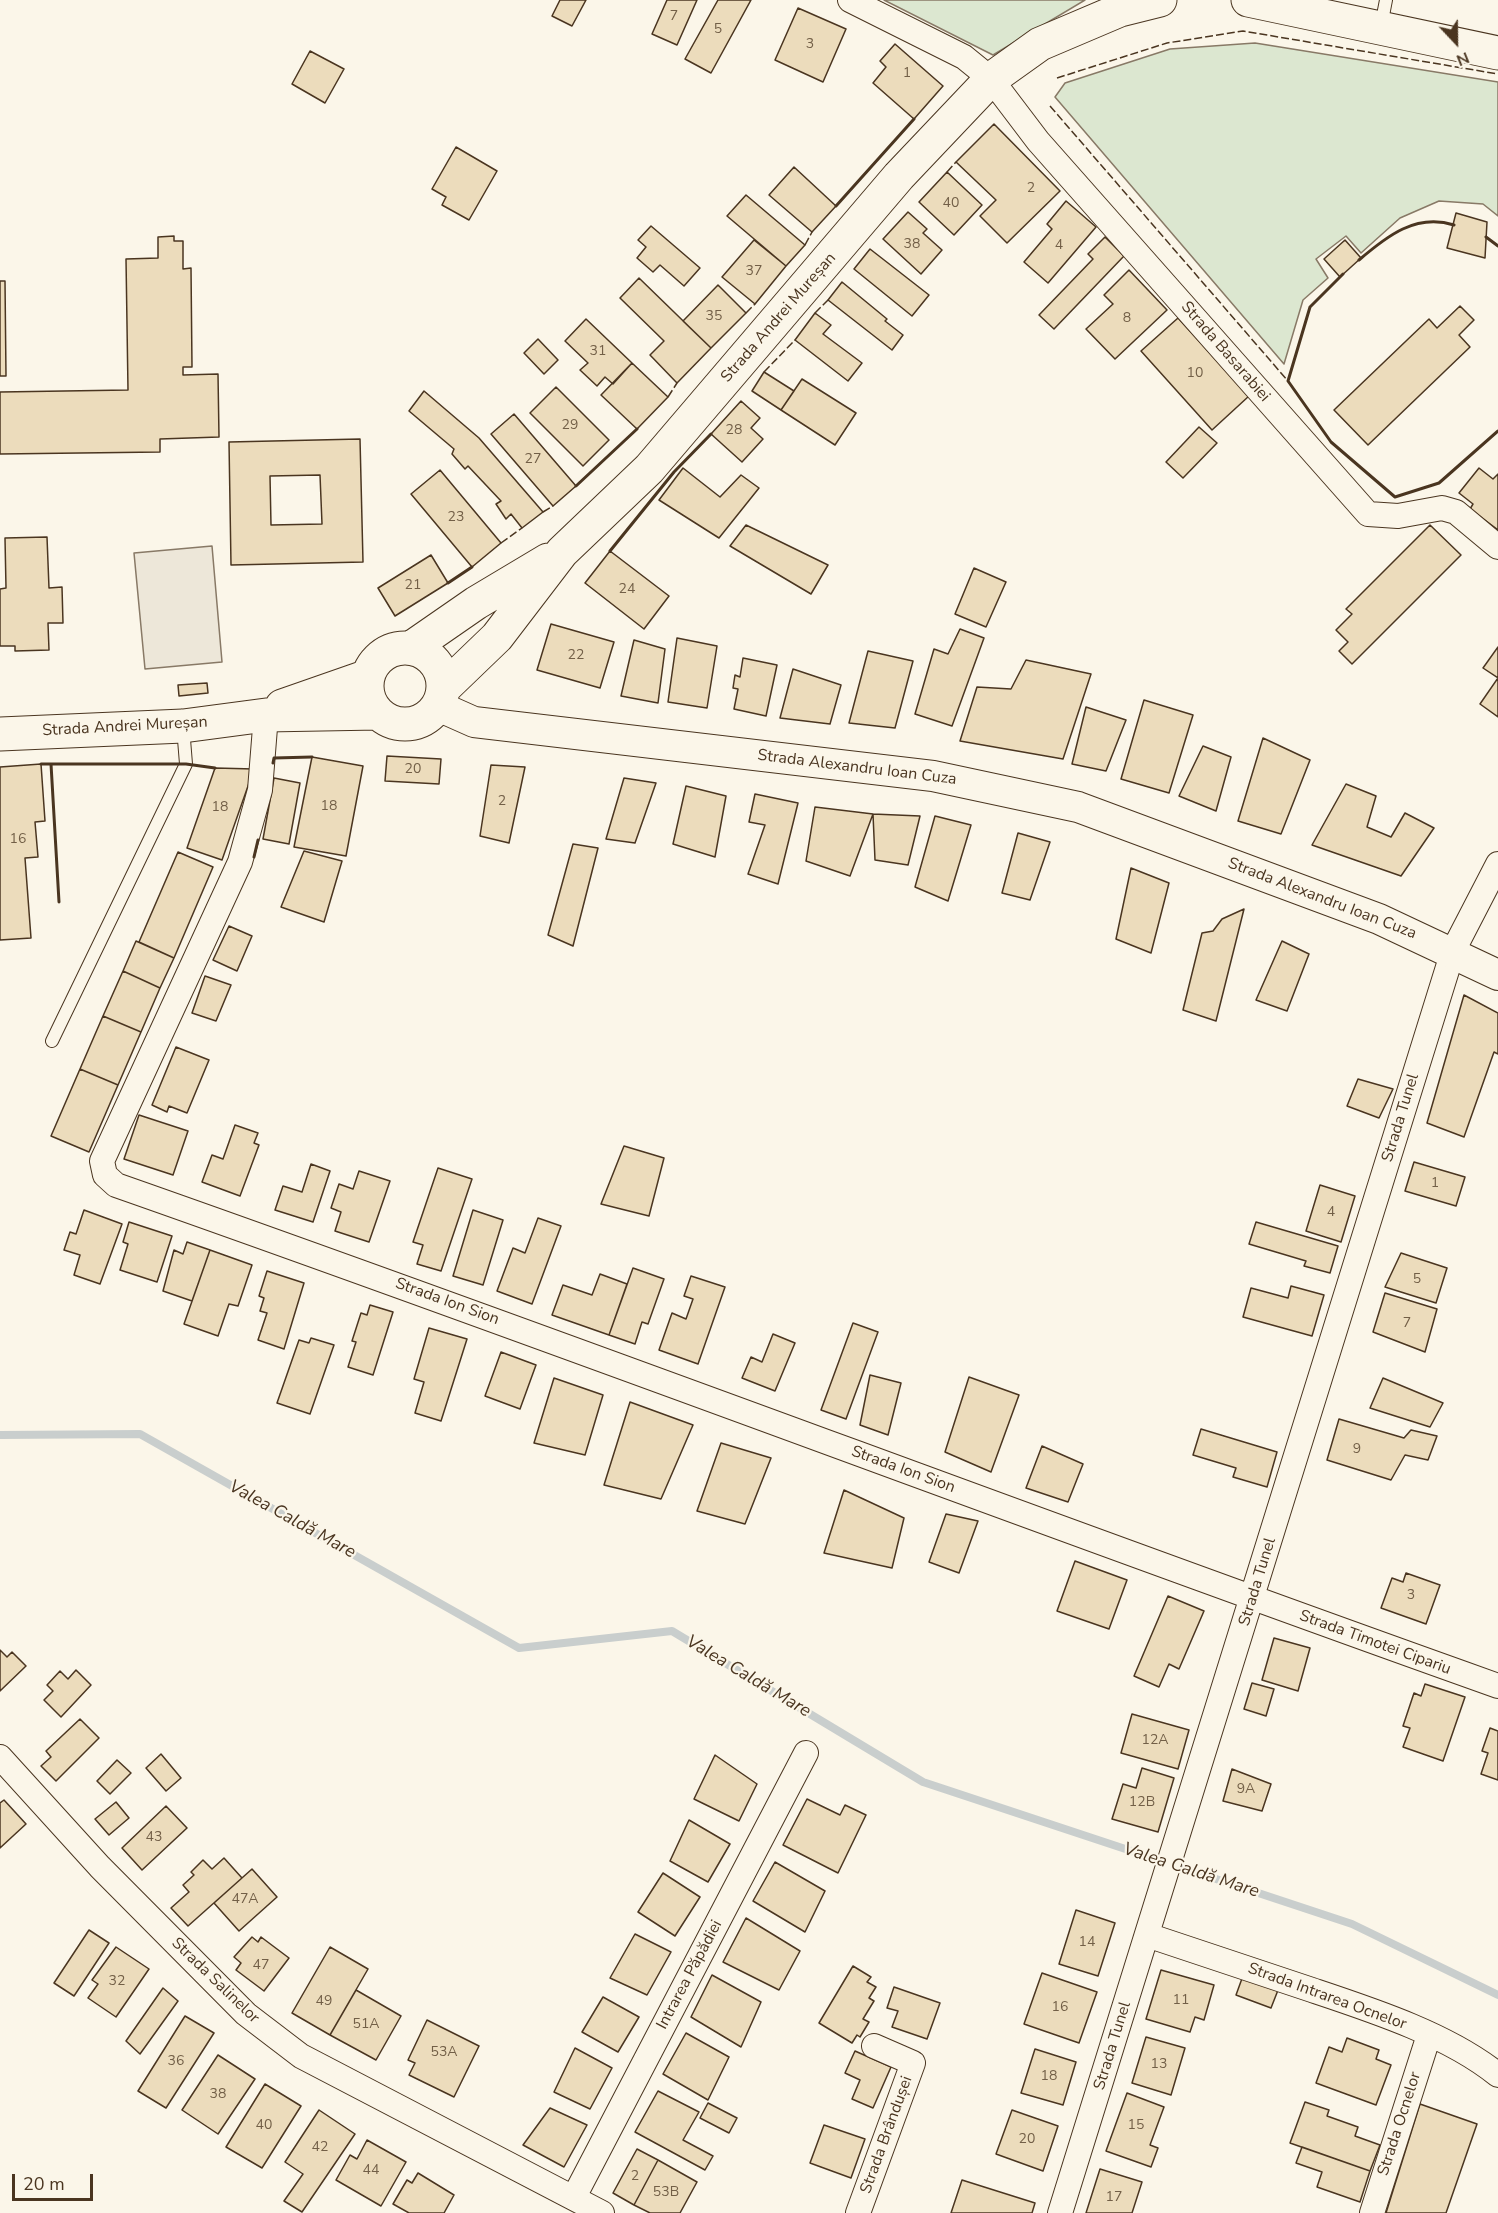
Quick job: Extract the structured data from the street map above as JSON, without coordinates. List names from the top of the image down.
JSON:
{
  "streets": {
    "main road": ["Strada Andrei Mureșan"],
    "street": [
      "Strada Basarabiei",
      "Strada Alexandru Ioan Cuza",
      "Strada Tunel",
      "Strada Ion Sion",
      "Strada Timotei Cipariu",
      "Intrarea Păpădiei",
      "Strada Salinelor",
      "Strada Intrarea Ocnelor",
      "Strada Ocnelor",
      "Strada Brândușei"
    ]
  },
  "crossings": [
    ["Strada Andrei Mureșan", "Strada Basarabiei"],
    ["Strada Andrei Mureșan", "Strada Alexandru Ioan Cuza"],
    ["Strada Andrei Mureșan", "Strada Ion Sion"],
    ["Strada Alexandru Ioan Cuza", "Strada Tunel"],
    ["Strada Tunel", "Strada Ion Sion"],
    ["Strada Tunel", "Strada Timotei Cipariu"],
    ["Strada Tunel", "Strada Intrarea Ocnelor"],
    ["Strada Ion Sion", "Strada Timotei Cipariu"],
    ["Intrarea Păpădiei", "Strada Salinelor"],
    ["Strada Intrarea Ocnelor", "Strada Ocnelor"]
  ],
  "water": ["Valea Caldă Mare"],
  "house_numbers": [
    "7",
    "5",
    "3",
    "1",
    "2",
    "40",
    "38",
    "4",
    "37",
    "35",
    "8",
    "31",
    "10",
    "29",
    "28",
    "27",
    "23",
    "21",
    "24",
    "22",
    "20",
    "2",
    "18",
    "18",
    "16",
    "1",
    "4",
    "5",
    "7",
    "9",
    "3",
    "12A",
    "9A",
    "12B",
    "43",
    "47A",
    "14",
    "47",
    "32",
    "11",
    "49",
    "16",
    "51A",
    "53A",
    "36",
    "13",
    "18",
    "38",
    "40",
    "15",
    "20",
    "42",
    "44",
    "2",
    "53B",
    "17"
  ],
  "scale_bar": "20 m",
  "north": "bottom"
}
